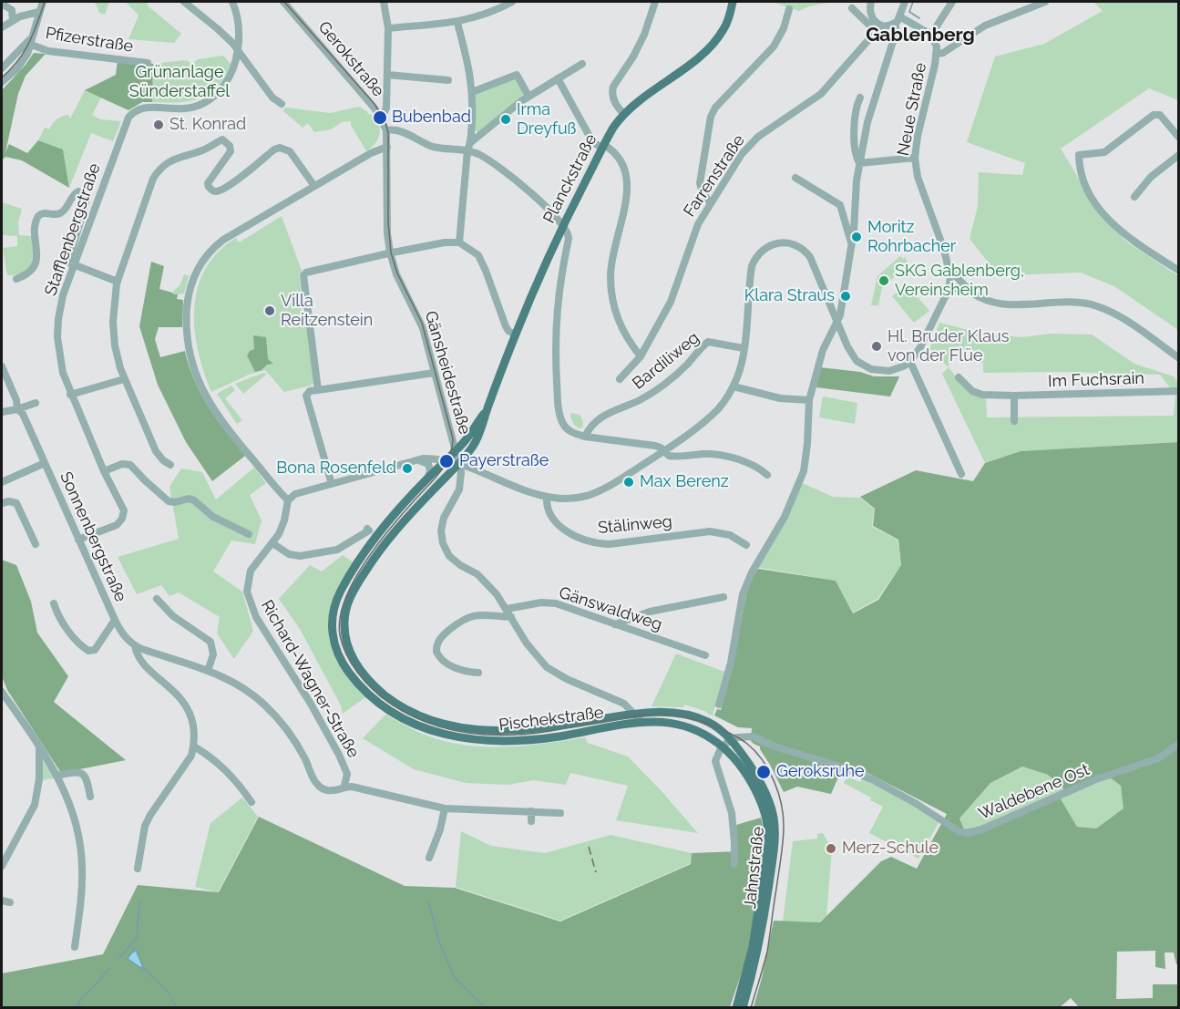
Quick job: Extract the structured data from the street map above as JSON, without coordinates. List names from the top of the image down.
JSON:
{
  "streets": {
    "main road": ["Planckstraße", "Pischekstraße", "Jahnstraße"],
    "street": [
      "Pfizerstraße",
      "Gerokstraße",
      "Neue Straße",
      "Farrenstraße",
      "Stafflenbergstraße",
      "Bardiliweg",
      "Gänsheidestraße",
      "Im Fuchsrain",
      "Stälinweg",
      "Sonnenbergstraße",
      "Gänswaldweg",
      "Richard-Wagner-Straße",
      "Waldebene Ost"
    ]
  },
  "crossings": [
    ["Gerokstraße", "Gänsheidestraße"],
    ["Planckstraße", "Gänsheidestraße"],
    ["Planckstraße", "Pischekstraße"],
    ["Stafflenbergstraße", "Sonnenbergstraße"],
    ["Gänsheidestraße", "Pischekstraße"],
    ["Pischekstraße", "Waldebene Ost"],
    ["Pischekstraße", "Jahnstraße"],
    ["Waldebene Ost", "Jahnstraße"]
  ],
  "districts": ["Gablenberg"],
  "parks": ["Grünanlage Sünderstaffel"],
  "places": [
    "Bubenbad",
    "Irma Dreyfuß",
    "St. Konrad",
    "Moritz Rohrbacher",
    "SKG Gablenberg, Vereinsheim",
    "Klara Straus",
    "Villa Reitzenstein",
    "Hl. Bruder Klaus von der Flüe",
    "Payerstraße",
    "Bona Rosenfeld",
    "Max Berenz",
    "Geroksruhe",
    "Merz-Schule"
  ]
}
